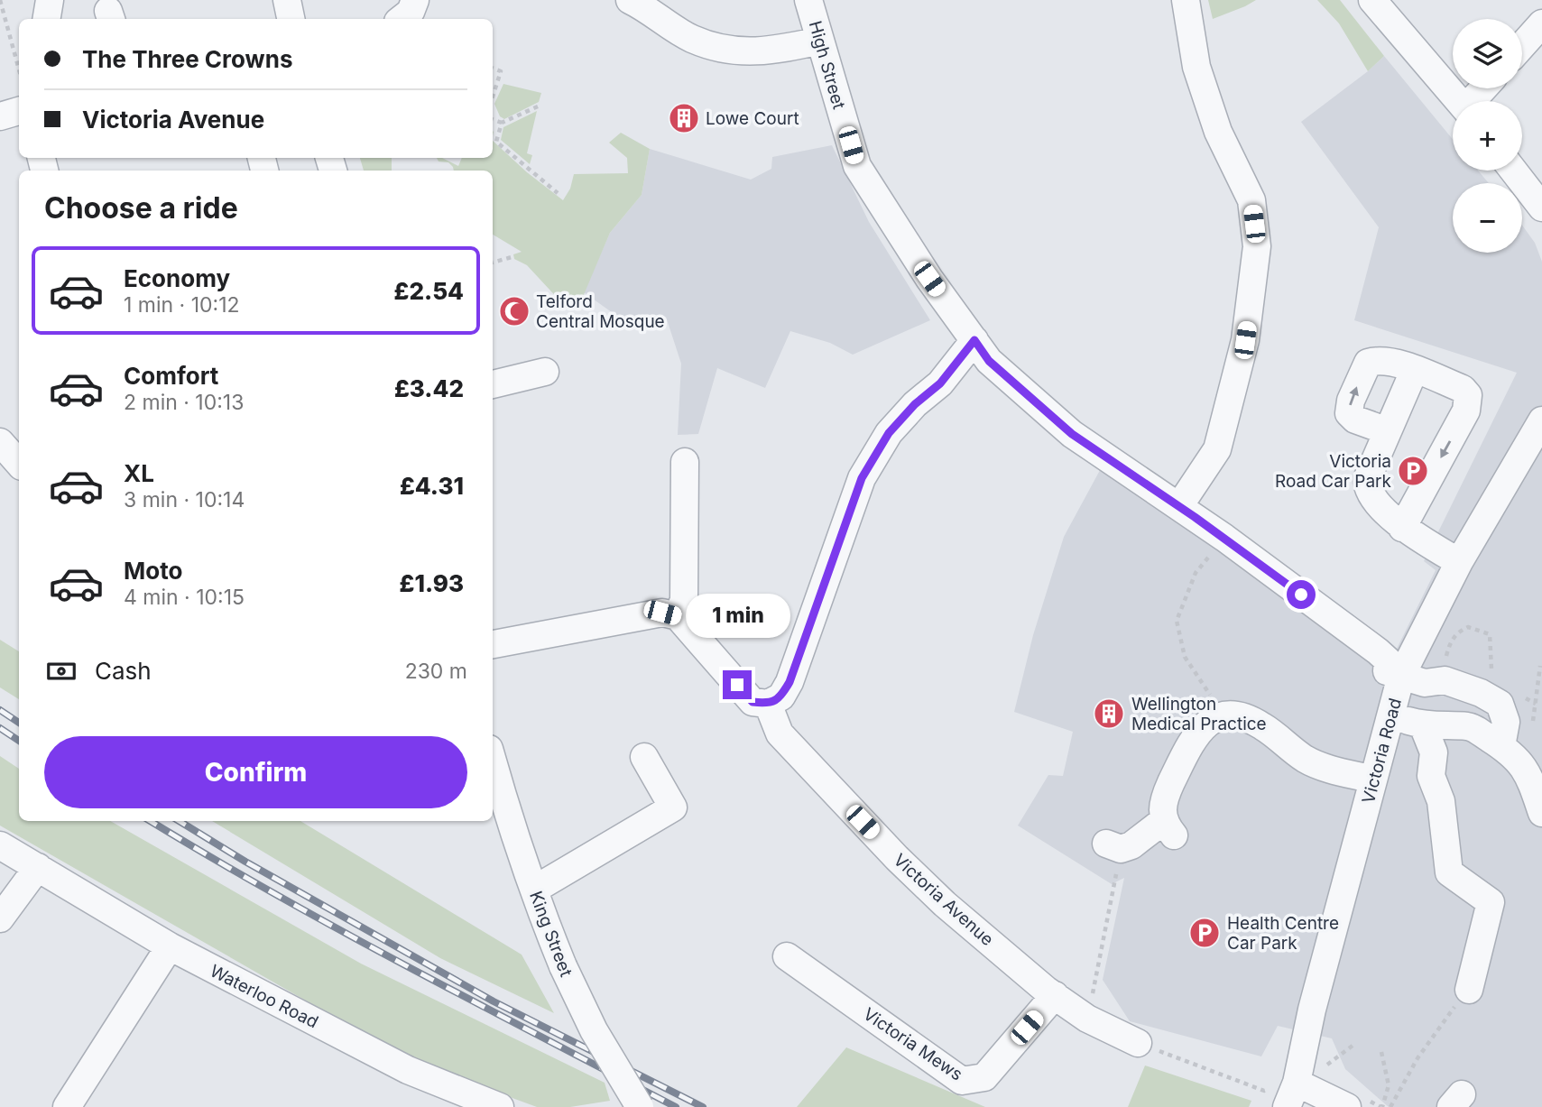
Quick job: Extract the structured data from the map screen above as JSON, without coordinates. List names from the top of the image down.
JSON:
{
  "streets": {
    "street": [
      "High Street",
      "Victoria Road",
      "Victoria Avenue",
      "King Street",
      "Waterloo Road",
      "Victoria Mews"
    ]
  },
  "crossings": [
    ["High Street", "Victoria Road"],
    ["Victoria Avenue", "Victoria Mews"]
  ],
  "places": {
    "building": ["Lowe Court", "Wellington Medical Practice"],
    "mosque": ["Telford Central Mosque"],
    "parking": ["Victoria Road Car Park", "Health Centre Car Park"]
  },
  "page": {
    "map_buttons": ["+", "−"],
    "banner": ["The Three Crowns", "Victoria Avenue"],
    "heading": "Choose a ride",
    "list": [
      {
        "name": "Economy",
        "note": "1 min · 10:12",
        "value": "£2.54"
      },
      {
        "name": "Comfort",
        "note": "2 min · 10:13",
        "value": "£3.42"
      },
      {
        "name": "XL",
        "note": "3 min · 10:14",
        "value": "£4.31"
      },
      {
        "name": "Moto",
        "note": "4 min · 10:15",
        "value": "£1.93"
      }
    ],
    "bubble": "1 min",
    "pay": ["Cash", "230 m"],
    "buttons": "Confirm"
  }
}
